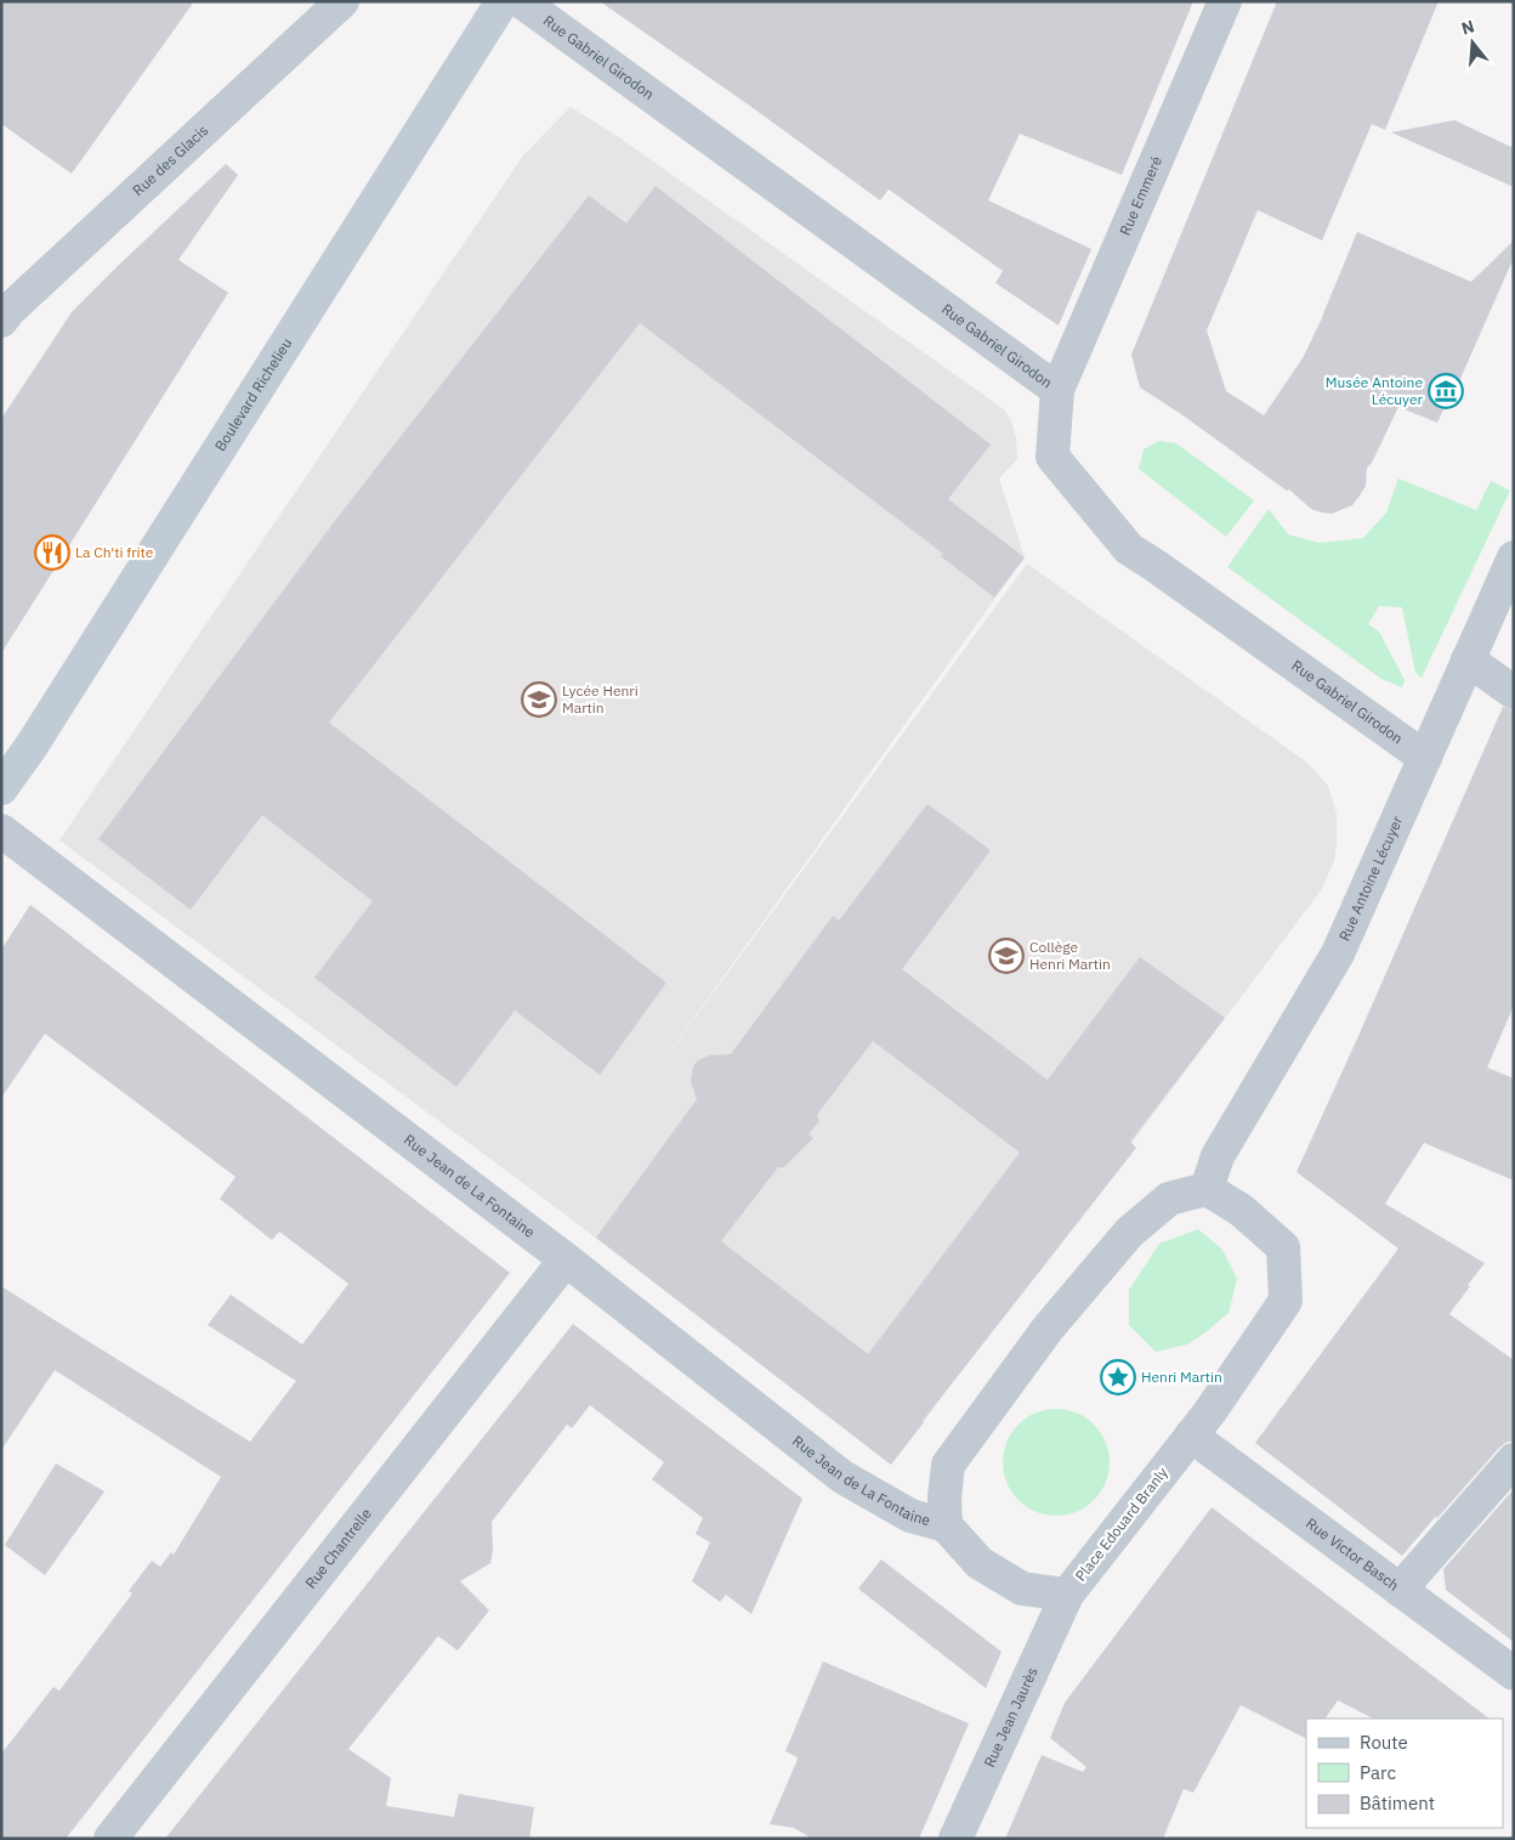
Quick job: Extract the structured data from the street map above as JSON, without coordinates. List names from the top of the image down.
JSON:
{
  "streets": {
    "main road": ["Boulevard Richelieu"],
    "street": [
      "Rue Gabriel Girodon",
      "Rue des Glacis",
      "Rue Emmeré",
      "Rue Antoine Lécuyer",
      "Rue Jean de La Fontaine",
      "Place Edouard Branly",
      "Rue Chantrelle",
      "Rue Victor Basch",
      "Rue Jean Jaurès"
    ]
  },
  "crossings": [
    ["Rue Gabriel Girodon", "Rue Emmeré"],
    ["Rue Gabriel Girodon", "Rue Antoine Lécuyer"],
    ["Rue Antoine Lécuyer", "Place Edouard Branly"],
    ["Rue Jean de La Fontaine", "Place Edouard Branly"],
    ["Rue Jean de La Fontaine", "Rue Chantrelle"],
    ["Place Edouard Branly", "Rue Victor Basch"],
    ["Place Edouard Branly", "Rue Jean Jaurès"]
  ],
  "places": {
    "museum": ["Musée Antoine Lécuyer"],
    "restaurant": ["La Ch'ti frite"],
    "school or university": ["Lycée Henri Martin", "Collège Henri Martin"],
    "place": ["Henri Martin"]
  },
  "legend": ["Route", "Parc", "Bâtiment"],
  "north": "top"
}
